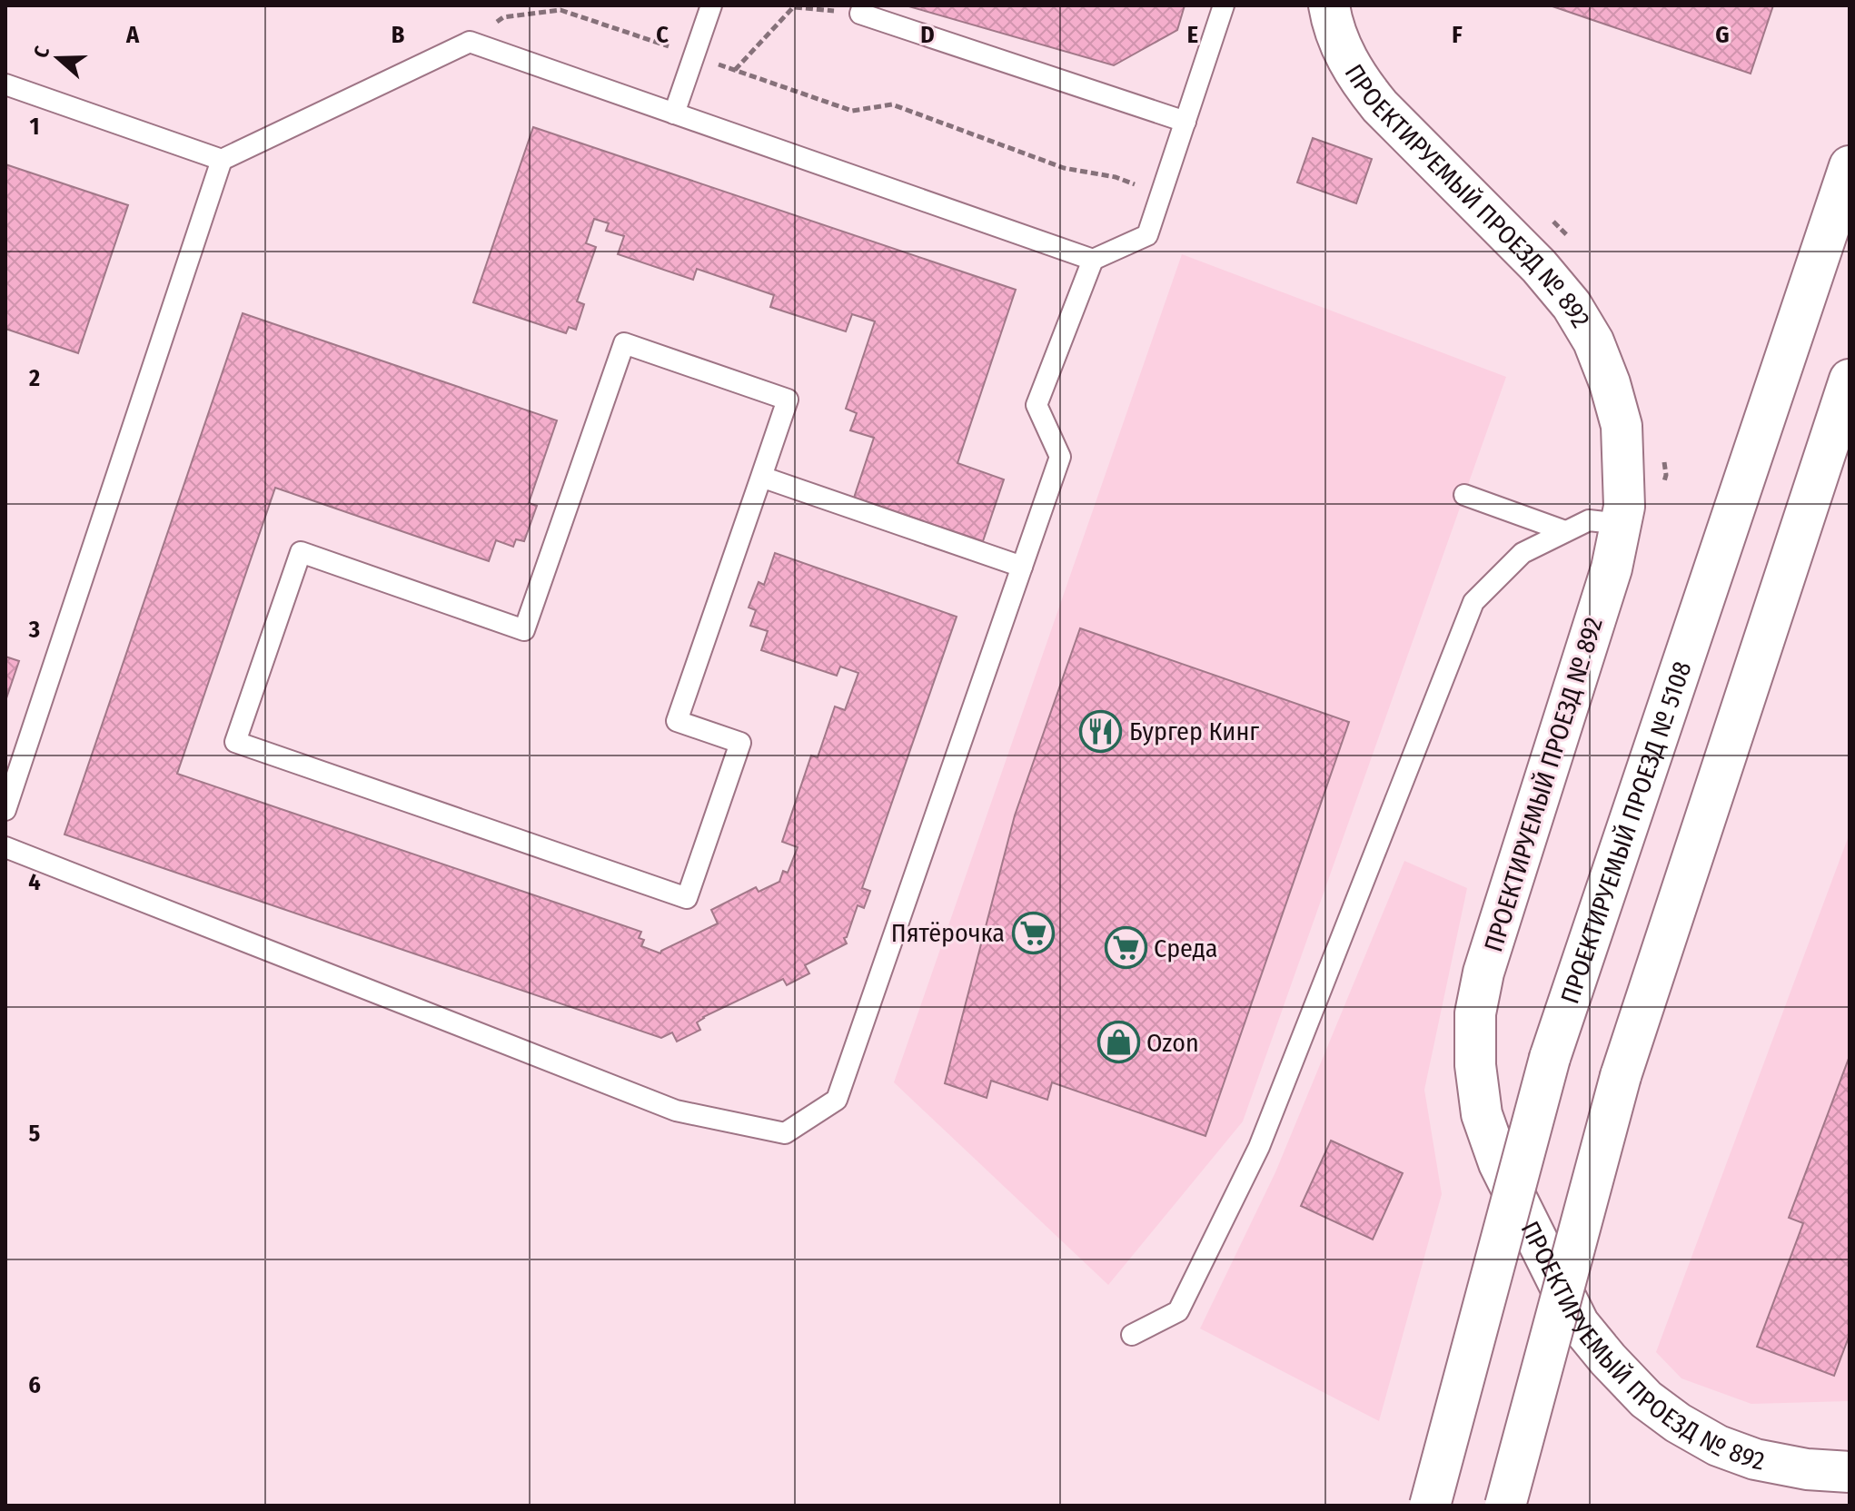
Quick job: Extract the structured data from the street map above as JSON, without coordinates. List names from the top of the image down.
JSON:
{
  "streets": {
    "main road": ["ПРОЕКТИРУЕМЫЙ ПРОЕЗД № 892", "ПРОЕКТИРУЕМЫЙ ПРОЕЗД № 5108"]
  },
  "places": {
    "restaurant": ["Бургер Кинг"],
    "supermarket": ["Пятёрочка", "Среда"],
    "shop": ["Ozon"]
  },
  "north": "left",
  "grid": {
    "columns": [
      "A",
      "B",
      "C",
      "D",
      "E",
      "F",
      "G"
    ],
    "rows": [
      "1",
      "2",
      "3",
      "4",
      "5",
      "6"
    ]
  }
}
